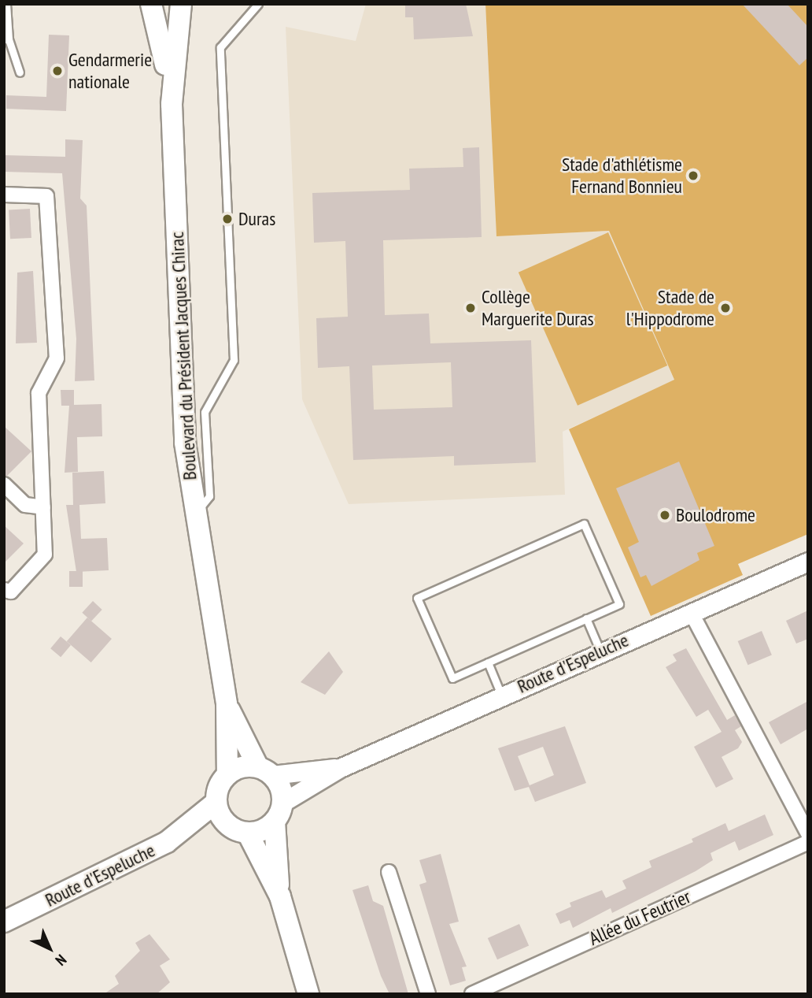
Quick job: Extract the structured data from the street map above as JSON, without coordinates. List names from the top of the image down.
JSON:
{
  "streets": {
    "main road": ["Boulevard du Président Jacques Chirac", "Route d'Espeluche"],
    "street": ["Allée du Feutrier"]
  },
  "crossings": [
    ["Boulevard du Président Jacques Chirac", "Route d'Espeluche"]
  ],
  "places": [
    "Gendarmerie nationale",
    "Stade d'athlétisme Fernand Bonnieu",
    "Duras",
    "Collège Marguerite Duras",
    "Stade de l'Hippodrome",
    "Boulodrome"
  ],
  "north": "bottom right"
}
